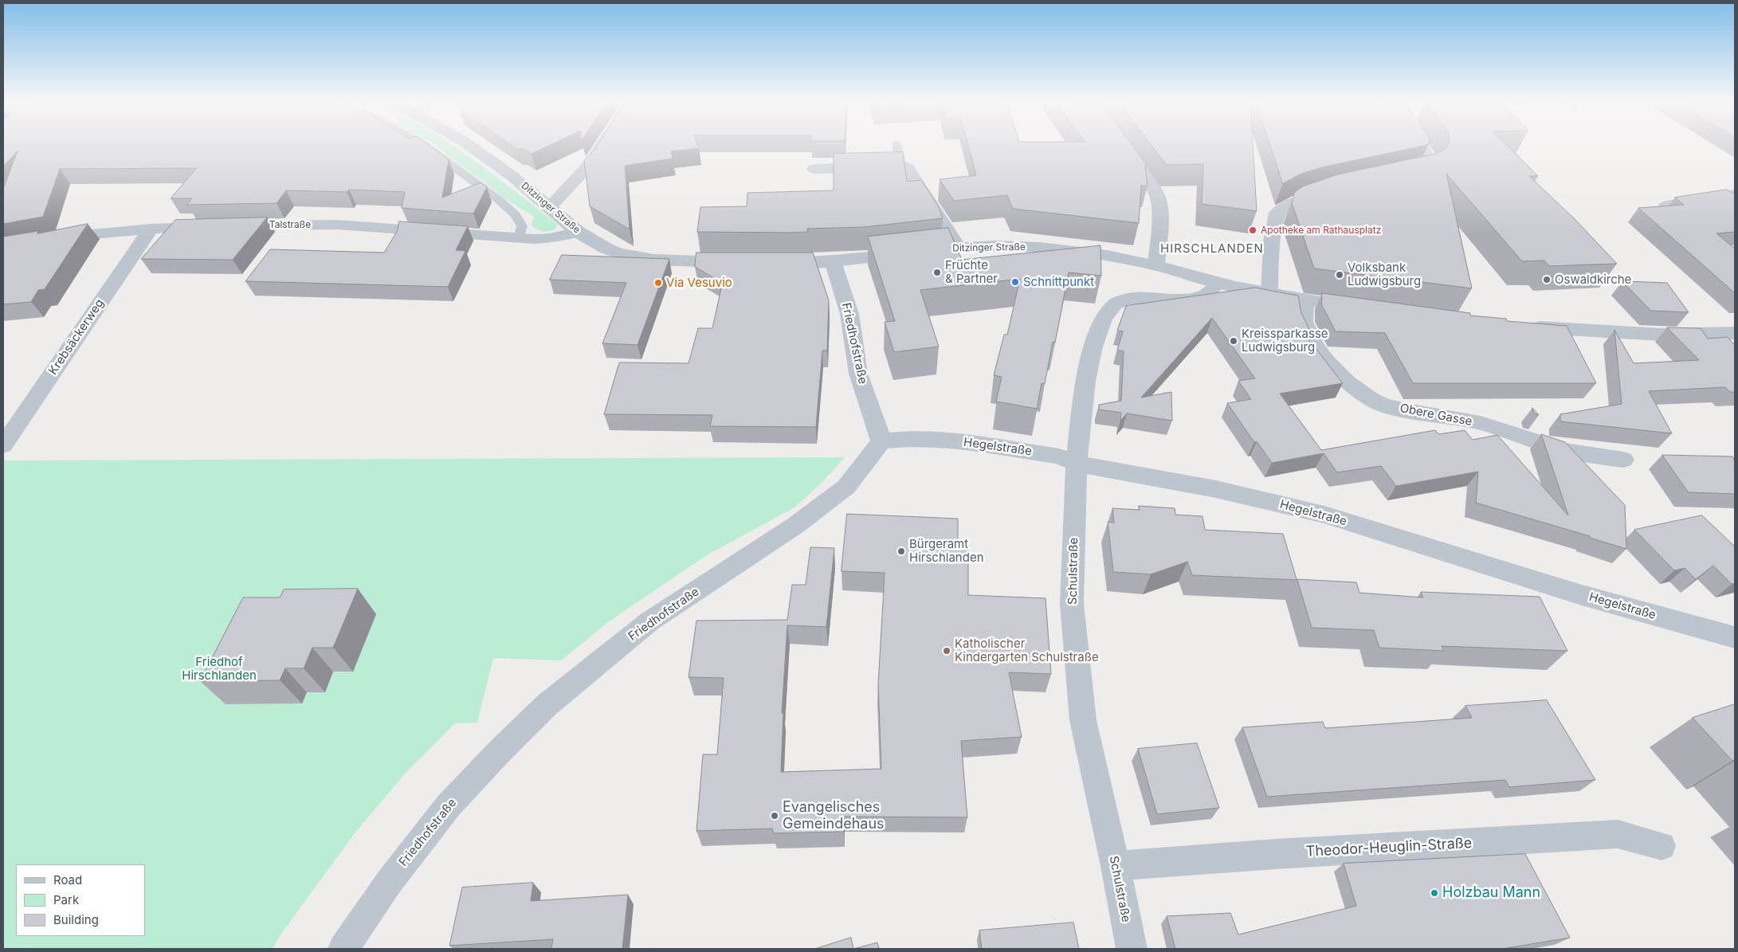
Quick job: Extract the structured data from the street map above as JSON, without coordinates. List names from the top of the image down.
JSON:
{
  "streets": {
    "street": [
      "Ditzinger Straße",
      "Talstraße",
      "Krebsäckerweg",
      "Friedhofstraße",
      "Obere Gasse",
      "Hegelstraße",
      "Schulstraße",
      "Theodor-Heuglin-Straße"
    ]
  },
  "crossings": [
    ["Ditzinger Straße", "Talstraße"],
    ["Ditzinger Straße", "Friedhofstraße"],
    ["Ditzinger Straße", "Obere Gasse"],
    ["Ditzinger Straße", "Schulstraße"],
    ["Talstraße", "Krebsäckerweg"],
    ["Friedhofstraße", "Hegelstraße"],
    ["Hegelstraße", "Schulstraße"],
    ["Schulstraße", "Theodor-Heuglin-Straße"]
  ],
  "districts": ["HIRSCHLANDEN"],
  "parks": ["Friedhof Hirschlanden"],
  "places": [
    "Apotheke am Rathausplatz",
    "Früchte & Partner",
    "Volksbank Ludwigsburg",
    "Oswaldkirche",
    "Schnittpunkt",
    "Via Vesuvio",
    "Kreissparkasse Ludwigsburg",
    "Bürgeramt Hirschlanden",
    "Katholischer Kindergarten Schulstraße",
    "Evangelisches Gemeindehaus",
    "Holzbau Mann"
  ],
  "legend": ["Road", "Park", "Building"]
}
